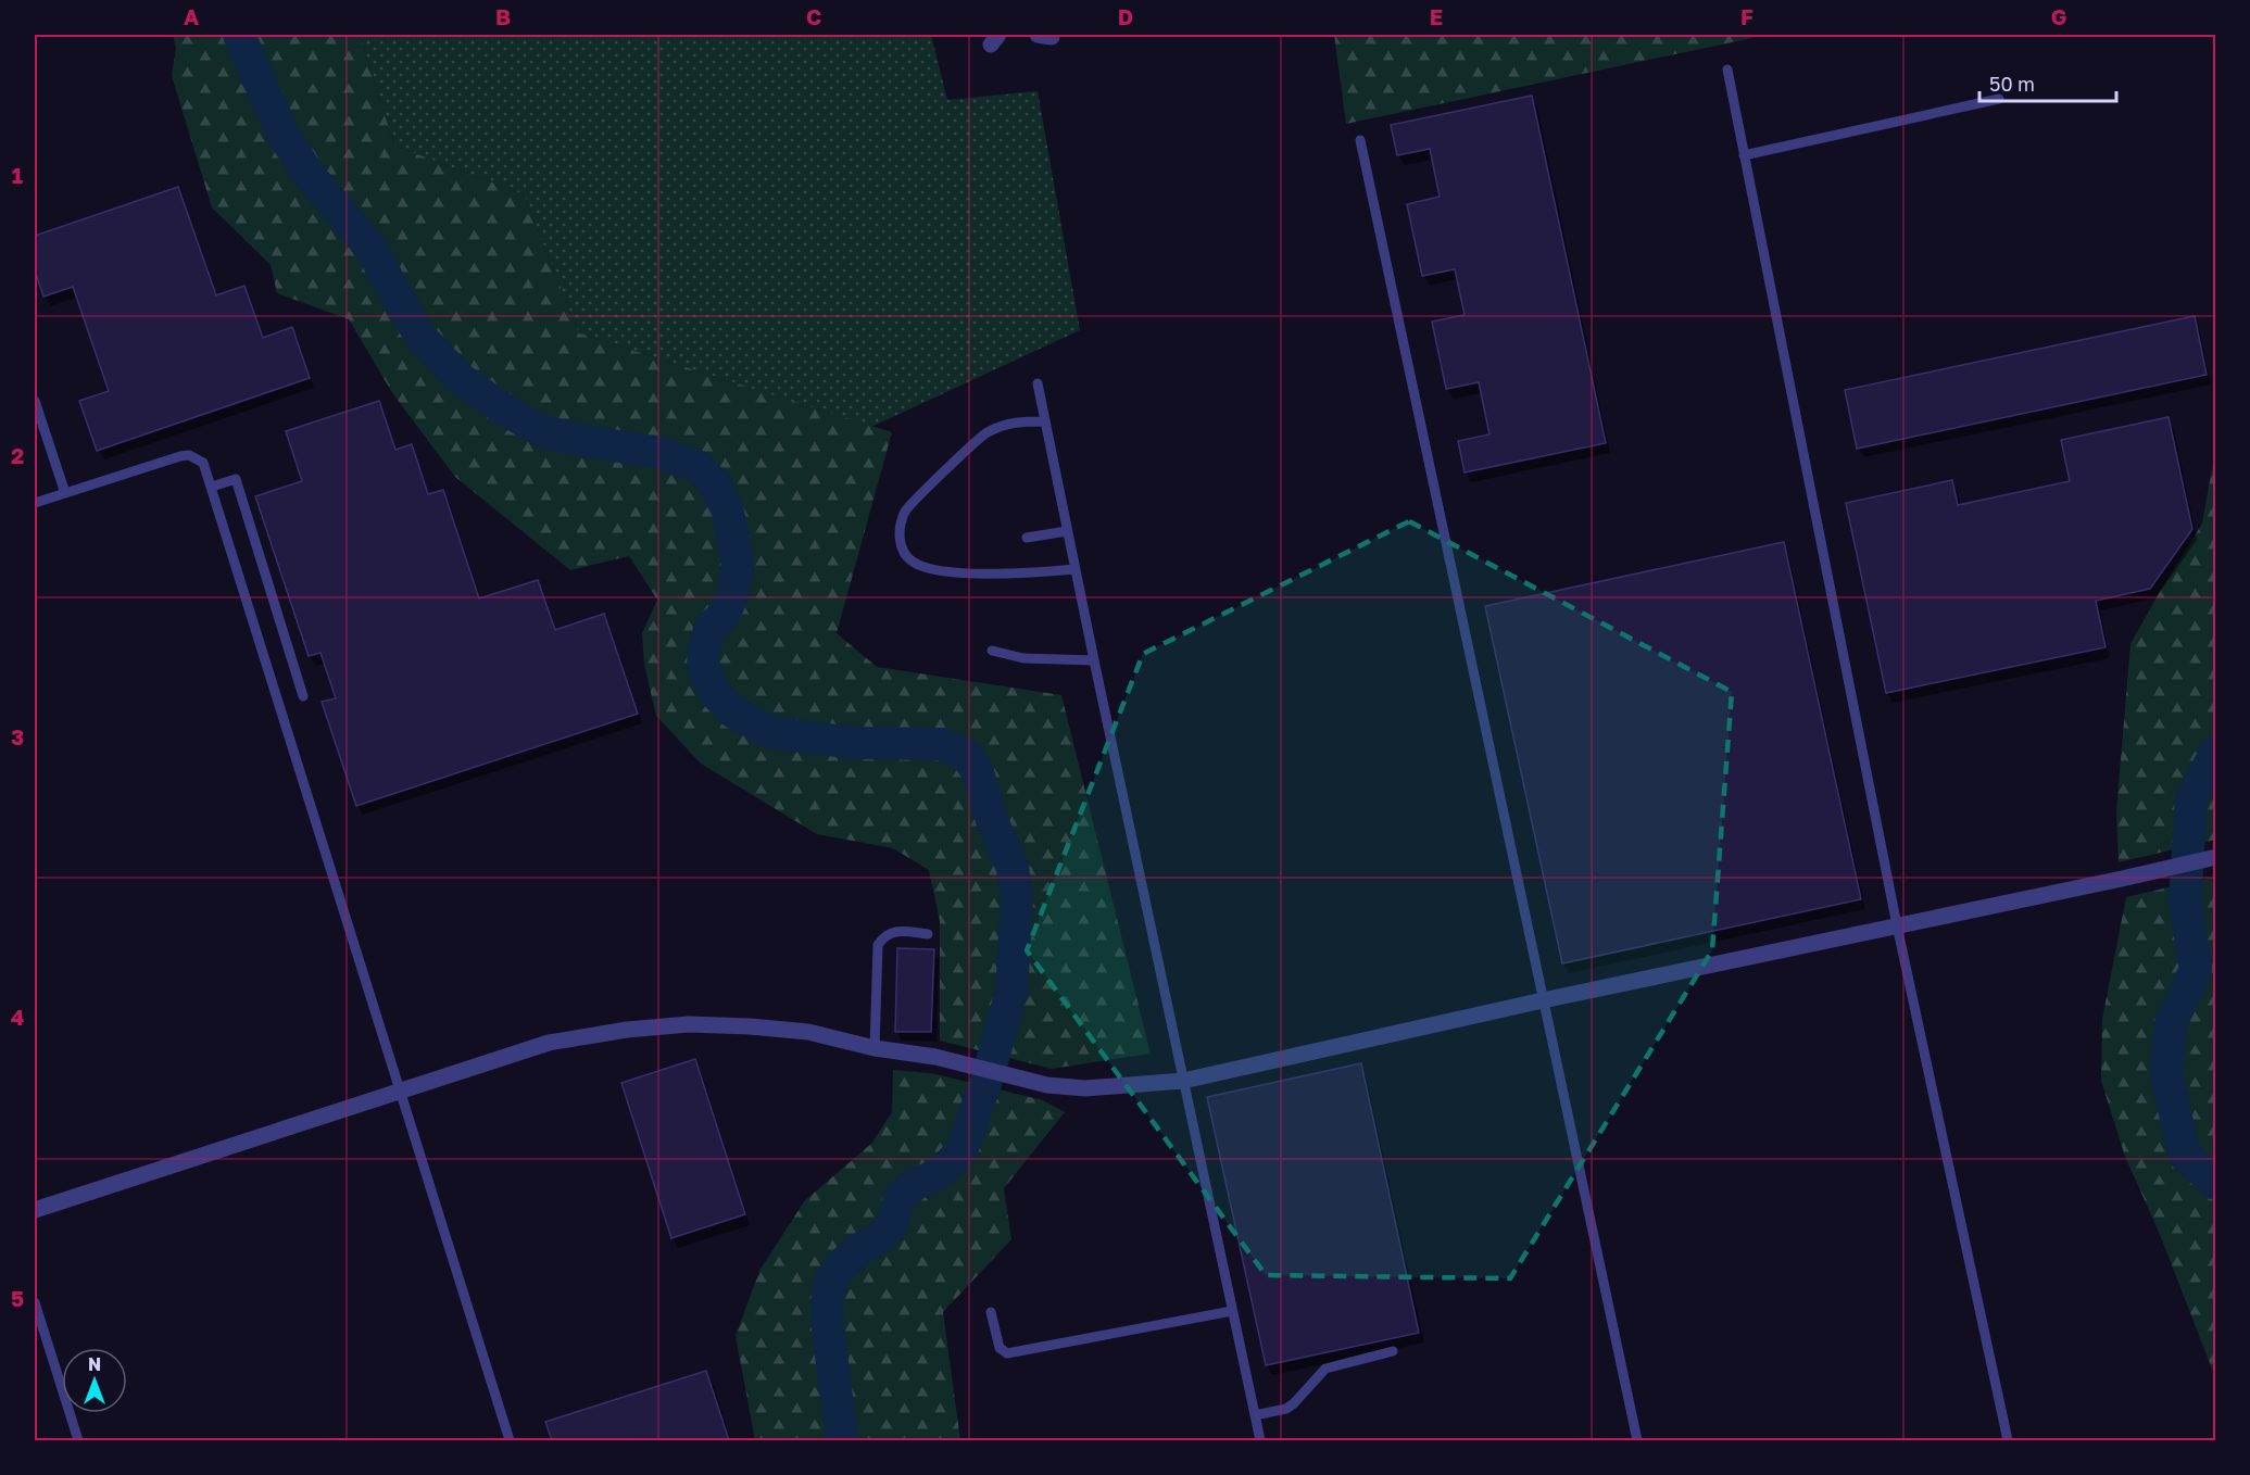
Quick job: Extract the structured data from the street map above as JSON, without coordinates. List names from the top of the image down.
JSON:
{
  "scale_bar": "50 m",
  "north": "top",
  "grid": {
    "columns": [
      "A",
      "B",
      "C",
      "D",
      "E",
      "F",
      "G"
    ],
    "rows": [
      "1",
      "2",
      "3",
      "4",
      "5"
    ]
  }
}
